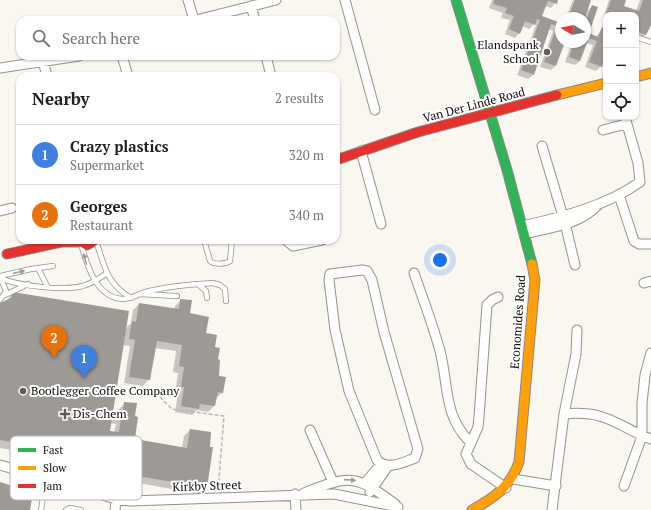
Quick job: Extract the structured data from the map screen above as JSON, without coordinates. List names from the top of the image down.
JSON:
{
  "streets": {
    "main road": ["Van Der Linde Road", "Economides Road"],
    "street": ["Kirkby Street"]
  },
  "crossings": [
    ["Van Der Linde Road", "Economides Road"]
  ],
  "places": {
    "other": ["Elandspank School", "Bootlegger Coffee Company"],
    "health": ["Dis-Chem"]
  },
  "legend": ["Fast", "Slow", "Jam"],
  "north": "left",
  "page": {
    "map_buttons": ["+", "−"],
    "search": "Search here",
    "heading": ["Nearby", "2 results"],
    "list": [
      {
        "mark": "1",
        "name": "Crazy plastics",
        "note": "Supermarket",
        "value": "320 m"
      },
      {
        "mark": "2",
        "name": "Georges",
        "note": "Restaurant",
        "value": "340 m"
      }
    ],
    "pins": ["2", "1"]
  }
}
